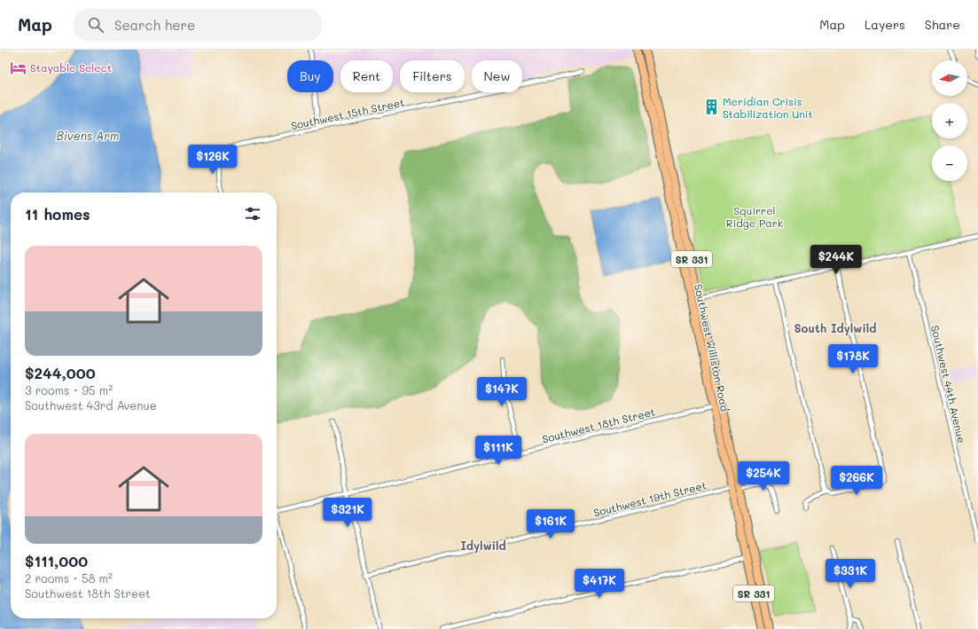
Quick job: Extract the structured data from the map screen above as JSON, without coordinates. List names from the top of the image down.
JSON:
{
  "streets": {
    "highway": ["SR 331", "Southwest Williston Road"],
    "street": [
      "Southwest 15th Street",
      "Southwest 44th Avenue",
      "Southwest 18th Street",
      "Southwest 19th Street"
    ]
  },
  "crossings": [
    ["Southwest Williston Road", "Southwest 18th Street"],
    ["Southwest Williston Road", "Southwest 19th Street"]
  ],
  "districts": ["South Idylwild", "Idylwild"],
  "water": ["Bivens Arm"],
  "parks": ["Squirrel Ridge Park"],
  "places": {
    "hotel": ["Stayable Select"],
    "building": ["Meridian Crisis Stabilization Unit"]
  },
  "north": "left",
  "page": {
    "header": "Map",
    "search": "Search here",
    "nav": ["Map", "Layers", "Share"],
    "map_buttons": ["+", "−"],
    "chip": [
      "Buy",
      "Rent",
      "Filters",
      "New"
    ],
    "price": [
      "$126K",
      "$244K",
      "$178K",
      "$147K",
      "$111K",
      "$254K",
      "$266K",
      "$321K",
      "$161K",
      "$331K",
      "$417K"
    ],
    "heading": "11 homes",
    "list": [
      {
        "name": "$244,000",
        "note": "3 rooms · 95 m² · Southwest 43rd Avenue"
      },
      {
        "name": "$111,000",
        "note": "2 rooms · 58 m² · Southwest 18th Street"
      }
    ]
  }
}
